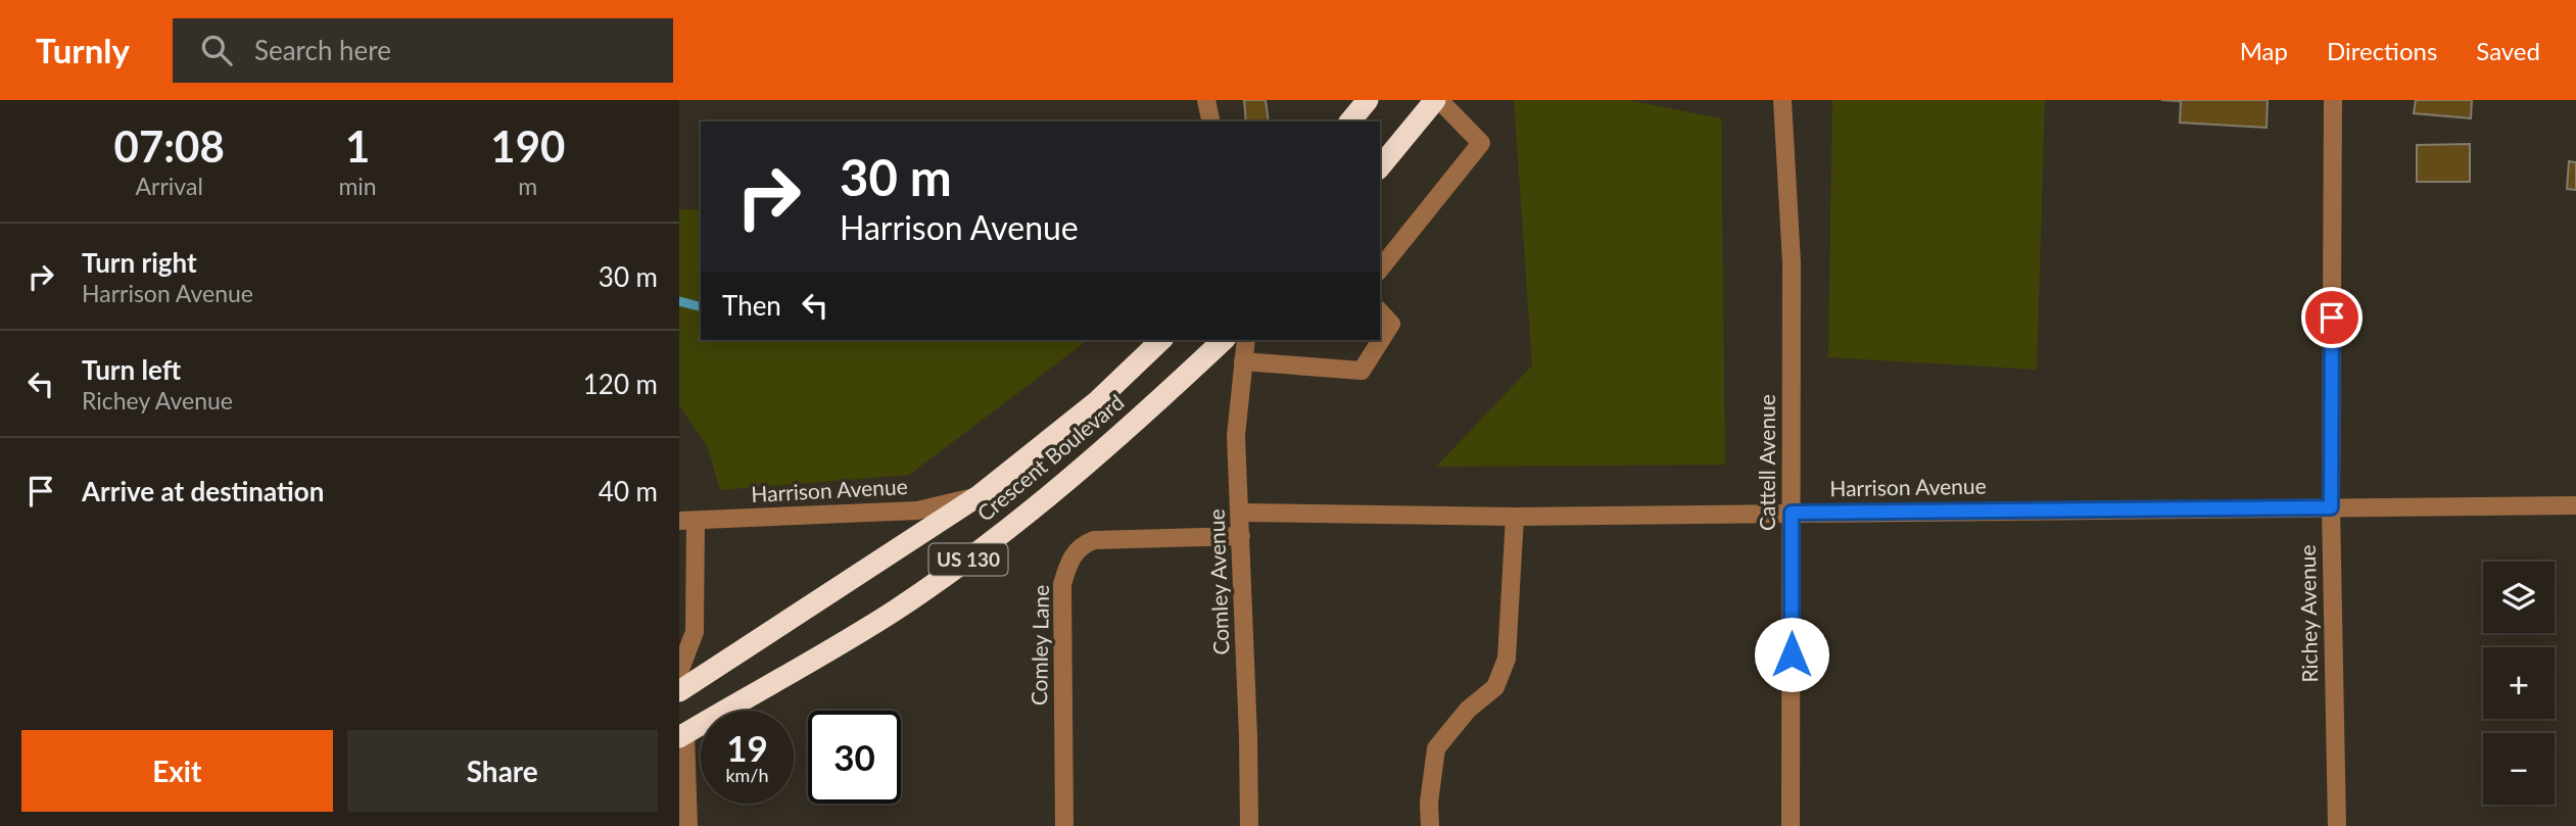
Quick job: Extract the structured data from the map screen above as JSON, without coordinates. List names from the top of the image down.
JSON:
{
  "streets": {
    "highway": ["Crescent Boulevard", "US 130"],
    "street": [
      "Cattell Avenue",
      "Harrison Avenue",
      "Comley Avenue",
      "Richey Avenue",
      "Comley Lane"
    ]
  },
  "crossings": [
    ["Crescent Boulevard", "Harrison Avenue"],
    ["Cattell Avenue", "Harrison Avenue"],
    ["Harrison Avenue", "Comley Avenue"],
    ["Harrison Avenue", "Richey Avenue"],
    ["Comley Avenue", "Comley Lane"]
  ],
  "page": {
    "header": "Turnly",
    "search": "Search here",
    "nav": ["Map", "Directions", "Saved"],
    "eta": [
      "07:08",
      "Arrival",
      "1",
      "min",
      "190",
      "m"
    ],
    "turn": ["30 m", "Harrison Avenue"],
    "list": [
      {
        "name": "Turn right",
        "note": "Harrison Avenue",
        "value": "30 m"
      },
      {
        "name": "Turn left",
        "note": "Richey Avenue",
        "value": "120 m"
      },
      {
        "name": "Arrive at destination",
        "value": "40 m"
      }
    ],
    "then": "Then",
    "map_buttons": ["+", "−"],
    "speed": "19 km/h",
    "limit": "30",
    "buttons": ["Exit", "Share"]
  }
}
